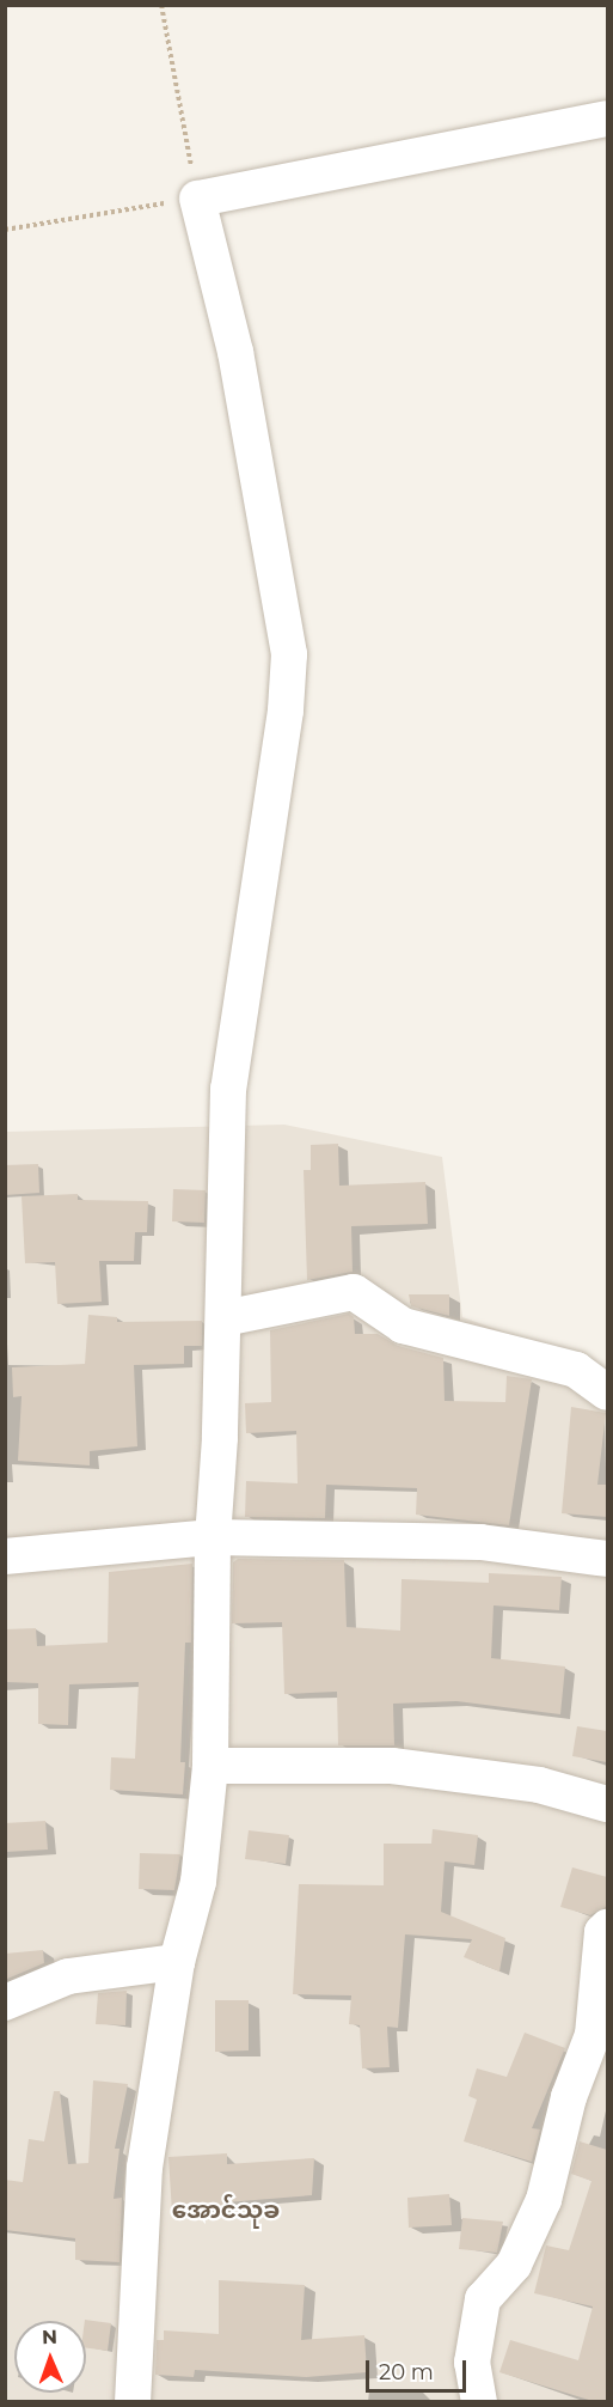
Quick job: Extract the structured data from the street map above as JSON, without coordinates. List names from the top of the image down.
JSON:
{
  "districts": ["အောင်သုခ"],
  "scale_bar": "20 m",
  "north": "top"
}
